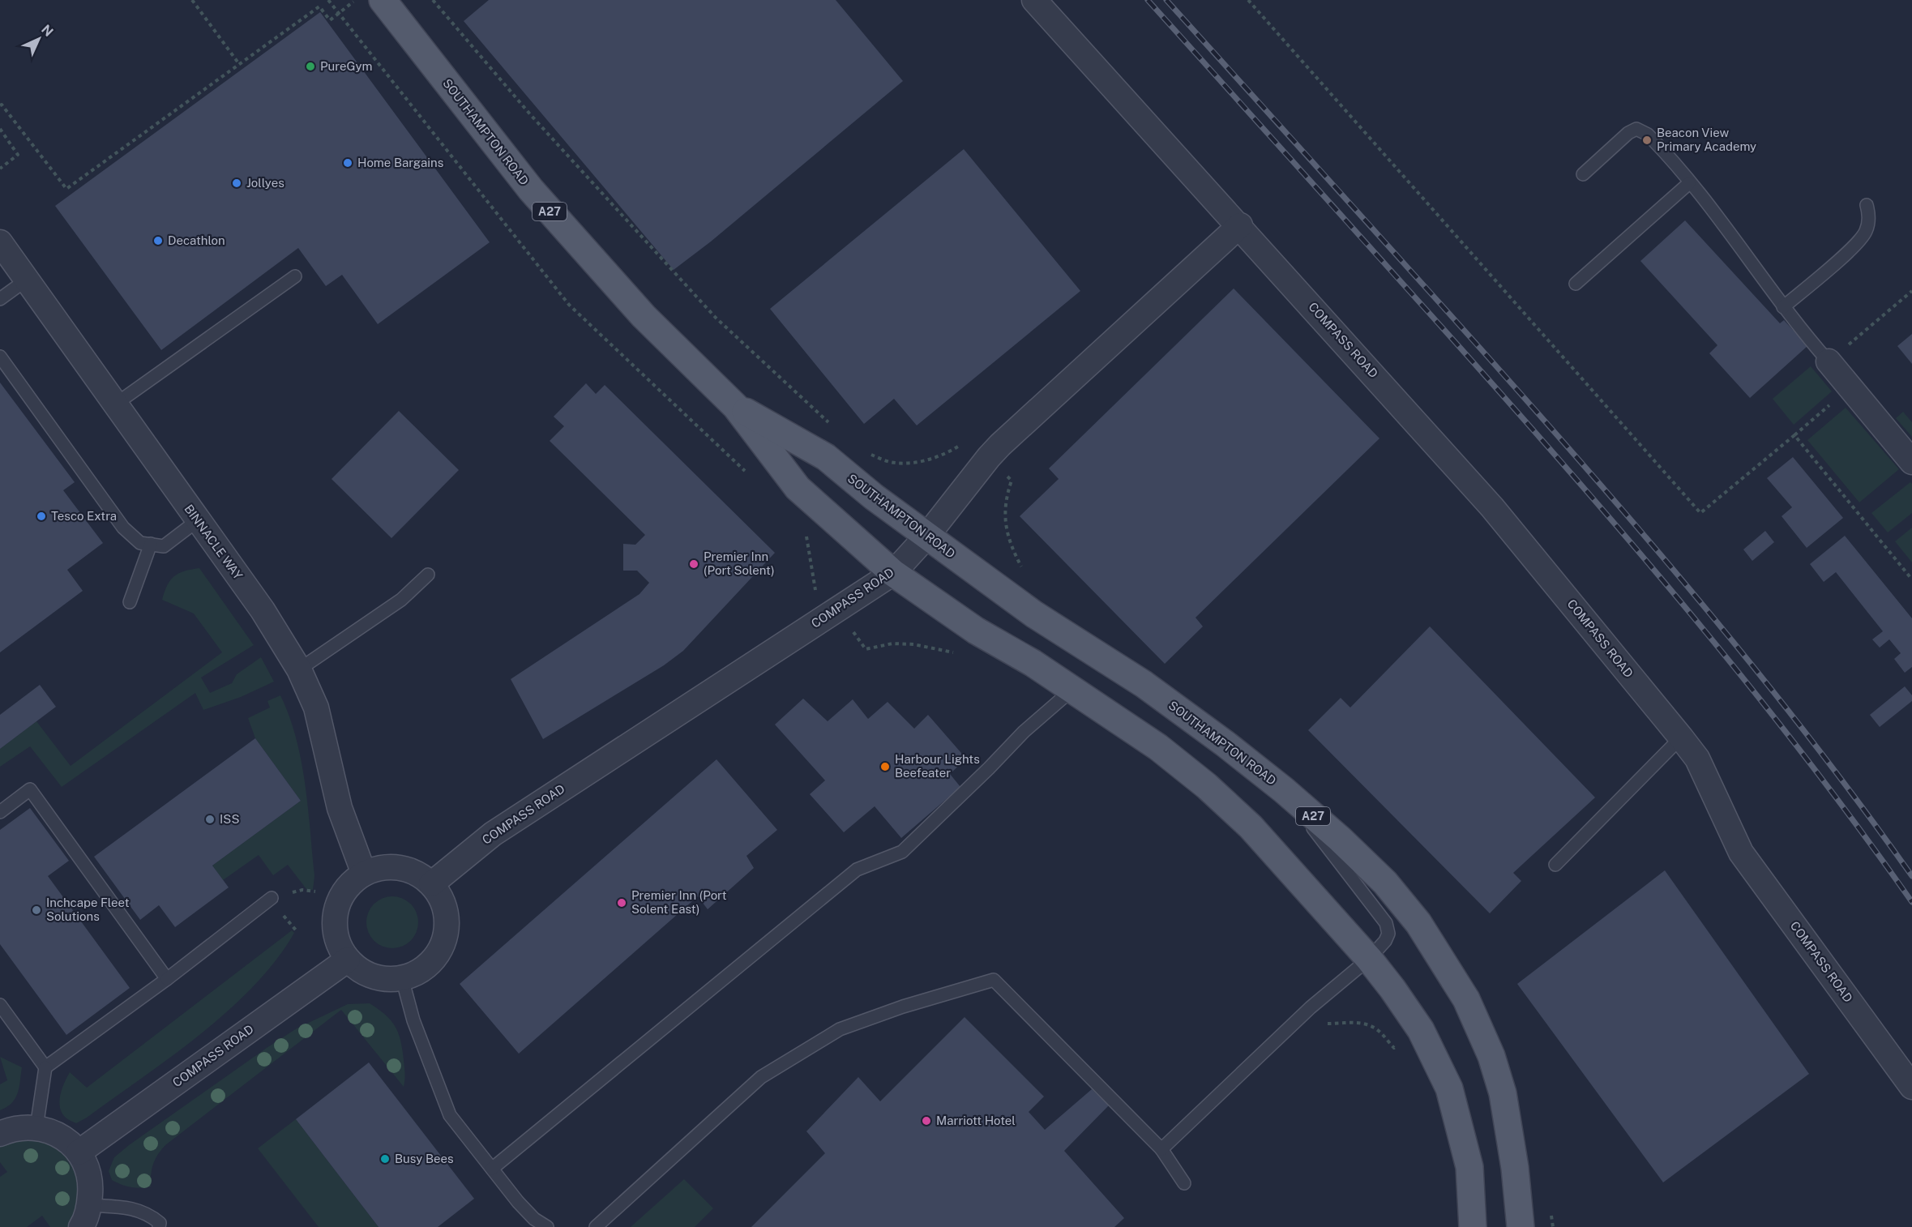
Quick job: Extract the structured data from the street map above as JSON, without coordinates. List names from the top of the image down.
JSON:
{
  "streets": {
    "main road": ["SOUTHAMPTON ROAD", "A27"],
    "street": ["COMPASS ROAD", "BINNACLE WAY"]
  },
  "crossings": [
    ["SOUTHAMPTON ROAD", "COMPASS ROAD"],
    ["COMPASS ROAD", "BINNACLE WAY"]
  ],
  "places": [
    "PureGym",
    "Beacon View Primary Academy",
    "Home Bargains",
    "Jollyes",
    "Decathlon",
    "Tesco Extra",
    "Premier Inn (Port Solent)",
    "Harbour Lights Beefeater",
    "ISS",
    "Premier Inn (Port Solent East)",
    "Inchcape Fleet Solutions",
    "Marriott Hotel",
    "Busy Bees"
  ],
  "north": "top right"
}
